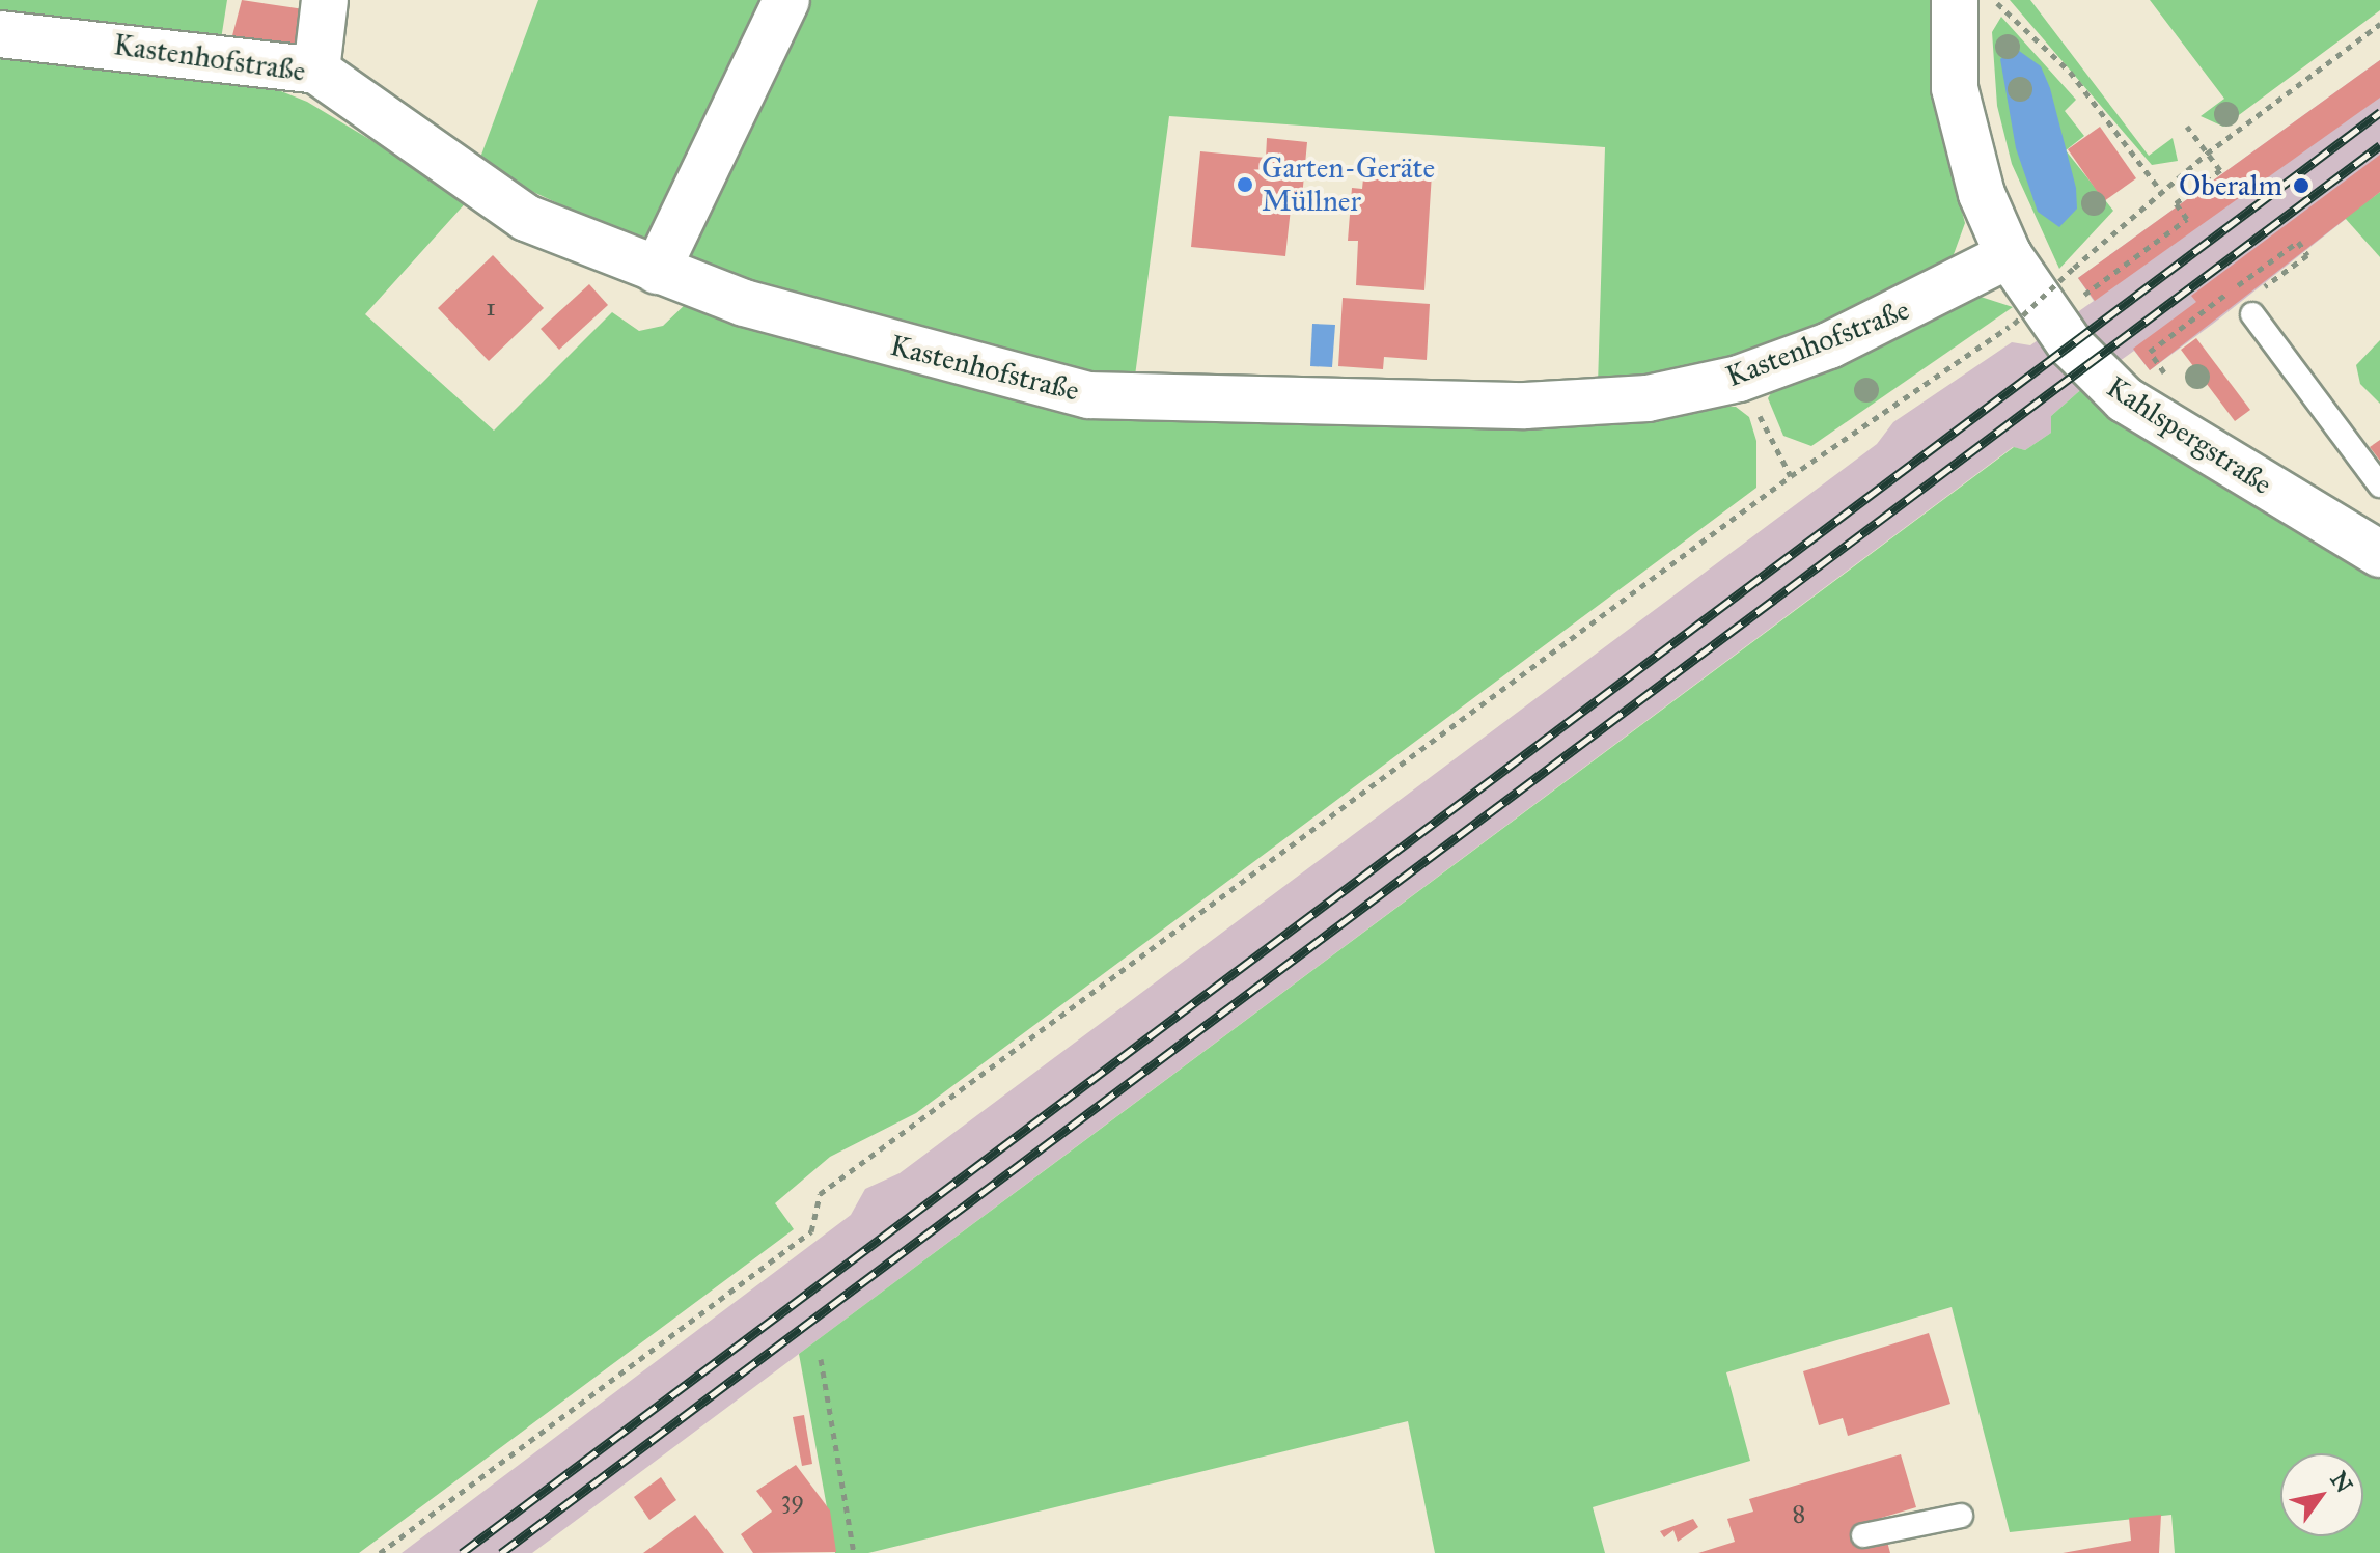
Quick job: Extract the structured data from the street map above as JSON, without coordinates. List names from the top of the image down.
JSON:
{
  "streets": {
    "street": ["Kastenhofstraße", "Kahlspergstraße"]
  },
  "crossings": [
    ["Kastenhofstraße", "Kahlspergstraße"]
  ],
  "places": ["Garten-Geräte Müllner", "Oberalm"],
  "house_numbers": ["1", "39", "8"],
  "north": "top right"
}
